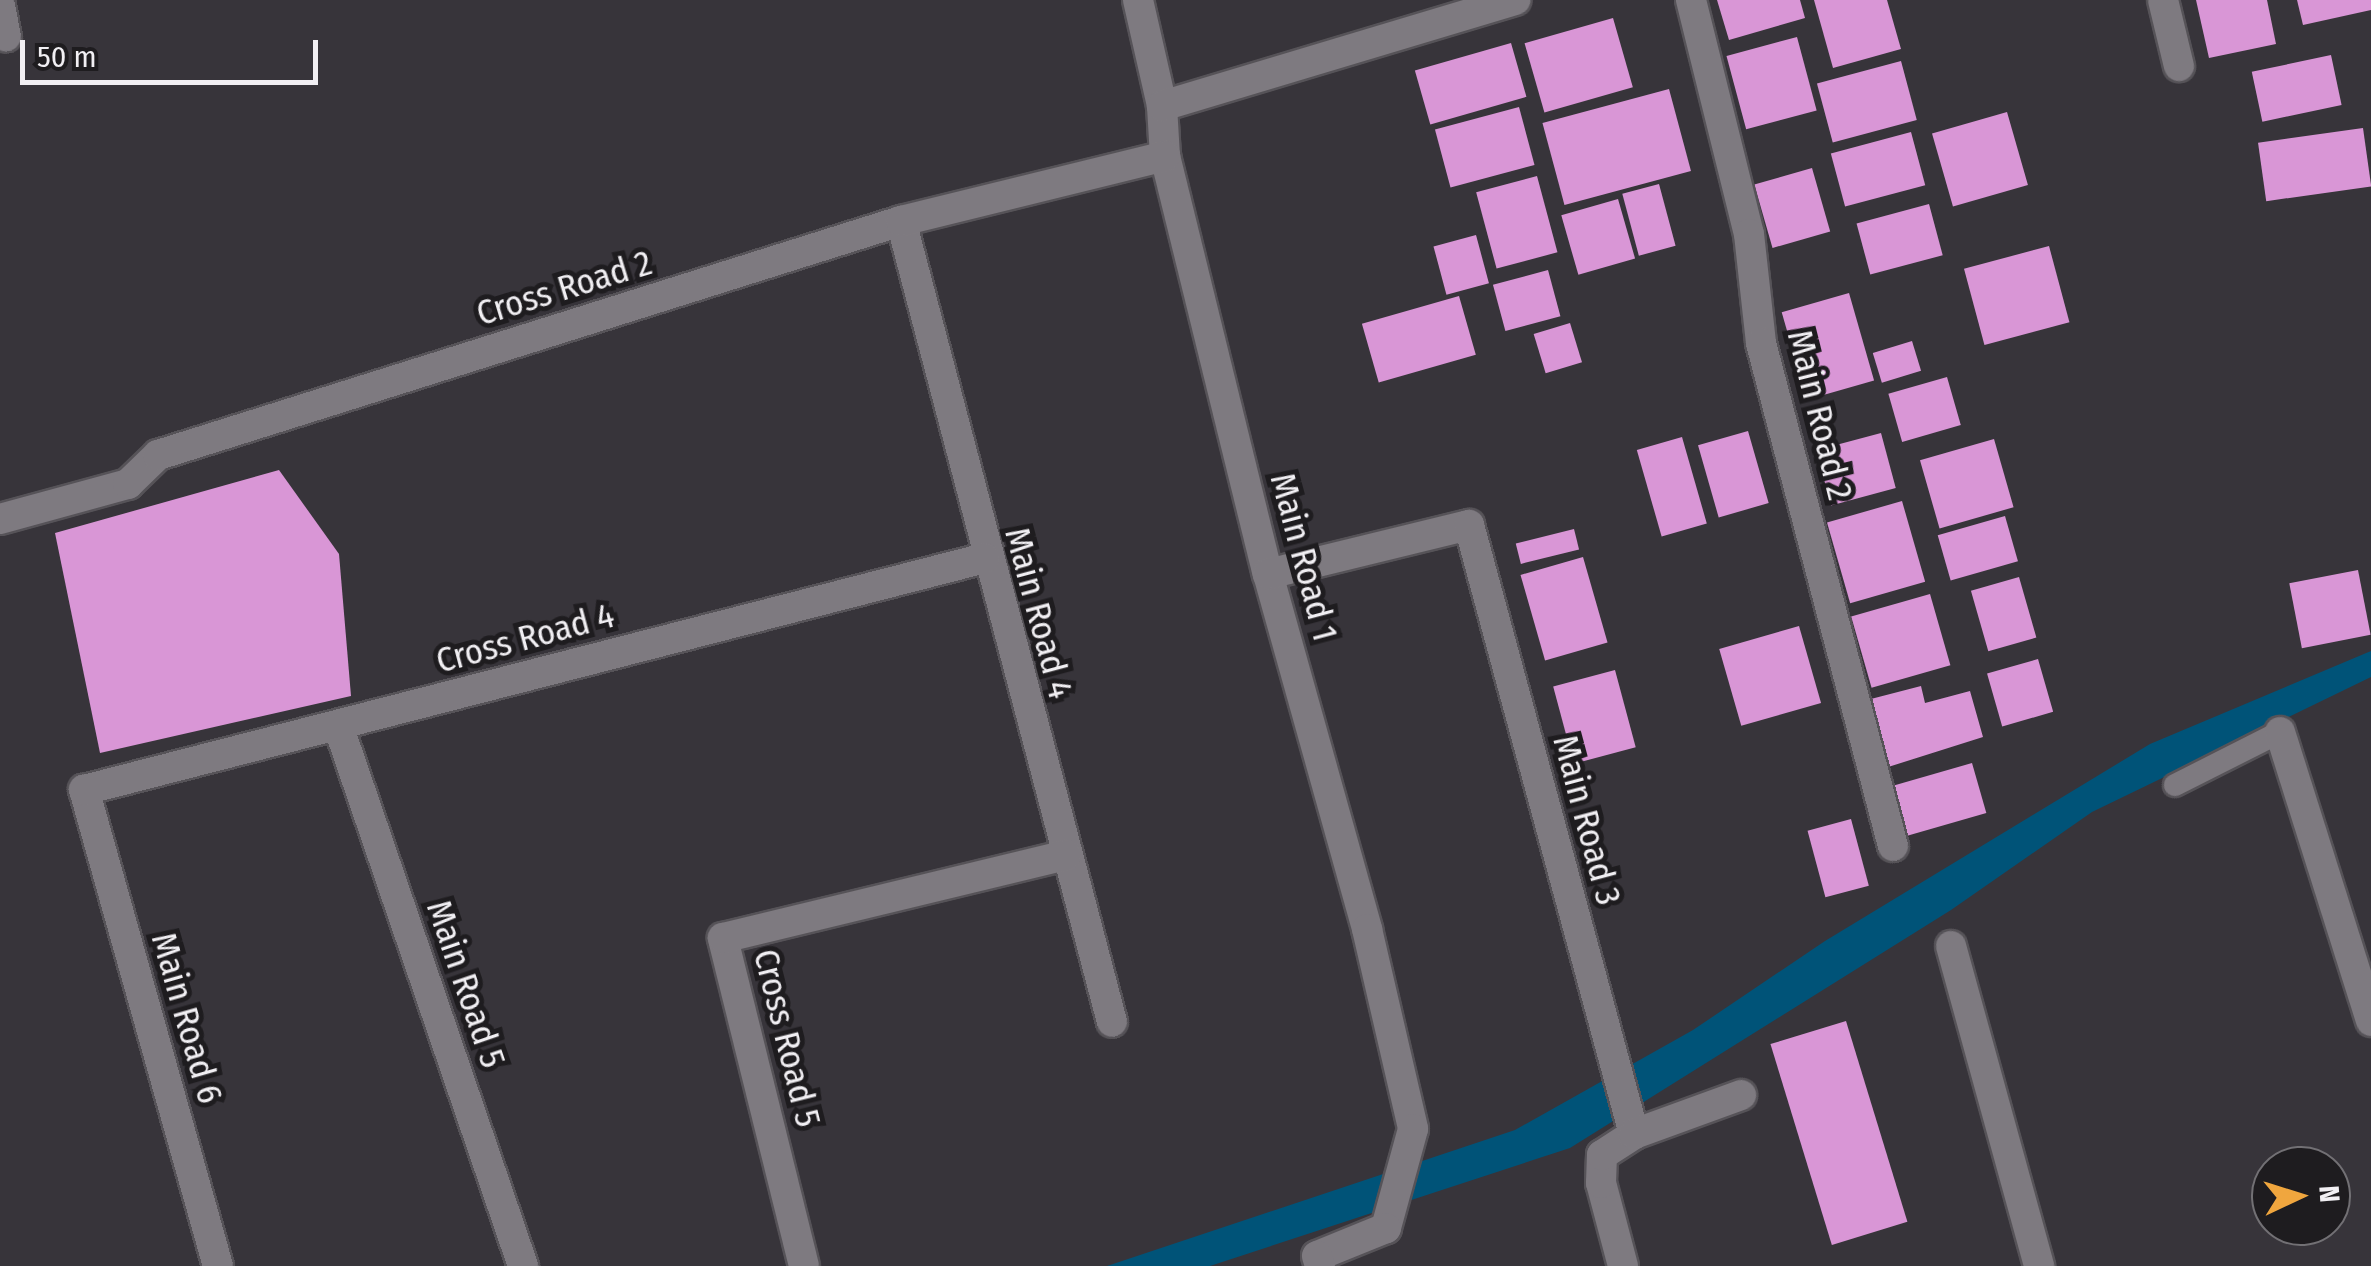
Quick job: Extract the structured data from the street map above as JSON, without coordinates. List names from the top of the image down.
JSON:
{
  "streets": {
    "street": [
      "Cross Road 2",
      "Main Road 2",
      "Main Road 1",
      "Main Road 4",
      "Cross Road 4",
      "Main Road 3",
      "Main Road 5",
      "Main Road 6",
      "Cross Road 5"
    ]
  },
  "crossings": [
    ["Cross Road 2", "Main Road 1"],
    ["Cross Road 2", "Main Road 4"],
    ["Main Road 1", "Main Road 3"],
    ["Main Road 4", "Cross Road 4"],
    ["Main Road 4", "Cross Road 5"],
    ["Cross Road 4", "Main Road 5"],
    ["Cross Road 4", "Main Road 6"]
  ],
  "scale_bar": "50 m",
  "north": "right"
}
